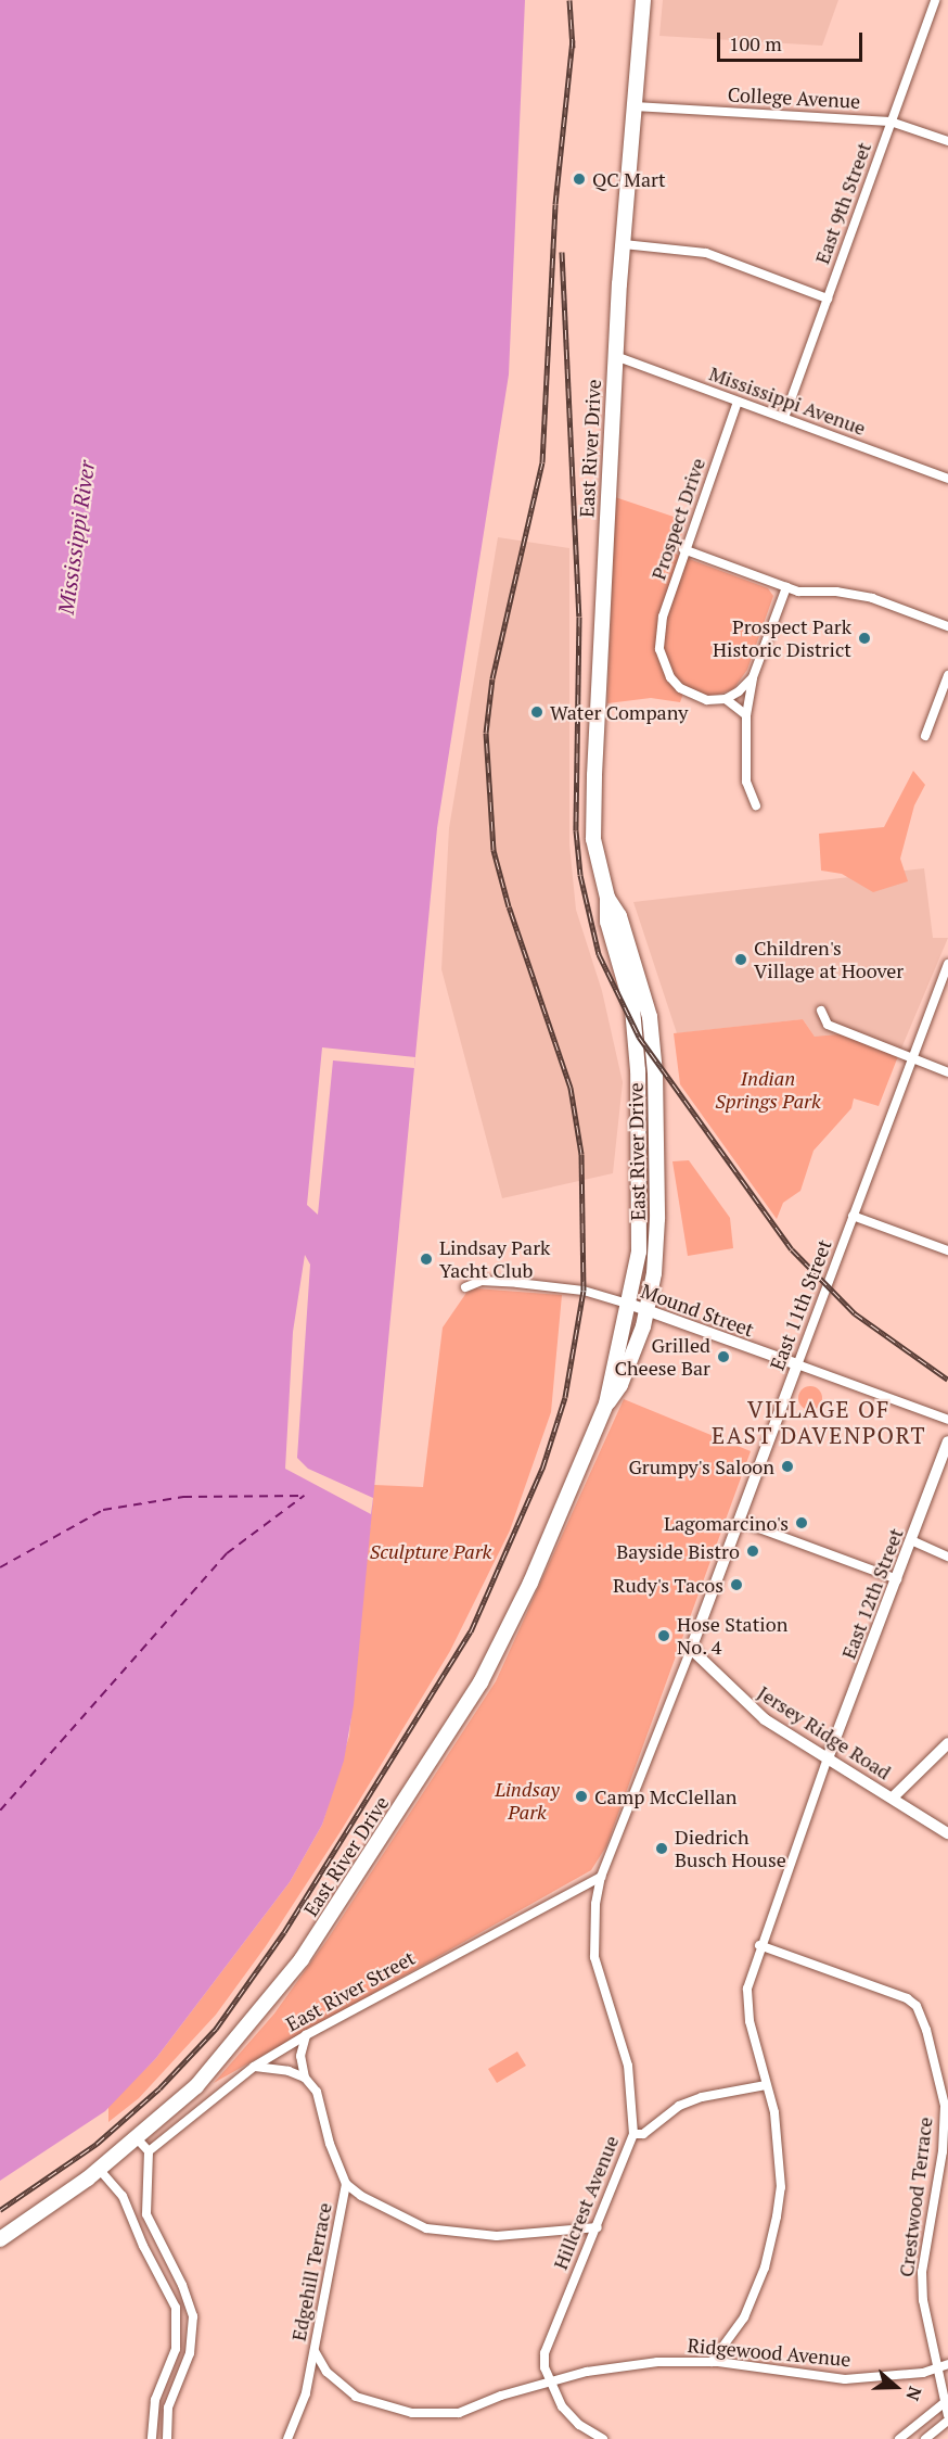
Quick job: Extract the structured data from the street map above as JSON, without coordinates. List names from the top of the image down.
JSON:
{
  "streets": {
    "main road": ["East River Drive"],
    "street": [
      "College Avenue",
      "East 9th Street",
      "Mississippi Avenue",
      "Prospect Drive",
      "East 11th Street",
      "Mound Street",
      "East 12th Street",
      "Jersey Ridge Road",
      "East River Street",
      "Crestwood Terrace",
      "Hillcrest Avenue",
      "Edgehill Terrace",
      "Ridgewood Avenue"
    ]
  },
  "crossings": [
    ["College Avenue", "East 9th Street"],
    ["College Avenue", "East River Drive"],
    ["East 9th Street", "Mississippi Avenue"],
    ["Mississippi Avenue", "East River Drive"],
    ["Mississippi Avenue", "Prospect Drive"],
    ["East River Drive", "Mound Street"],
    ["East 11th Street", "Mound Street"],
    ["East 11th Street", "Jersey Ridge Road"],
    ["East 11th Street", "East River Street"],
    ["East 11th Street", "Hillcrest Avenue"],
    ["East 12th Street", "Jersey Ridge Road"],
    ["East River Street", "Hillcrest Avenue"],
    ["Crestwood Terrace", "Ridgewood Avenue"],
    ["Hillcrest Avenue", "Ridgewood Avenue"],
    ["Edgehill Terrace", "Ridgewood Avenue"]
  ],
  "districts": ["VILLAGE OF EAST DAVENPORT"],
  "water": ["Mississippi River"],
  "parks": ["Indian Springs Park", "Sculpture Park", "Lindsay Park"],
  "places": [
    "QC Mart",
    "Prospect Park Historic District",
    "Water Company",
    "Children's Village at Hoover",
    "Lindsay Park Yacht Club",
    "Grilled Cheese Bar",
    "Grumpy's Saloon",
    "Lagomarcino's",
    "Bayside Bistro",
    "Rudy's Tacos",
    "Hose Station No. 4",
    "Camp McClellan",
    "Diedrich Busch House"
  ],
  "scale_bar": "100 m",
  "north": "right"
}
